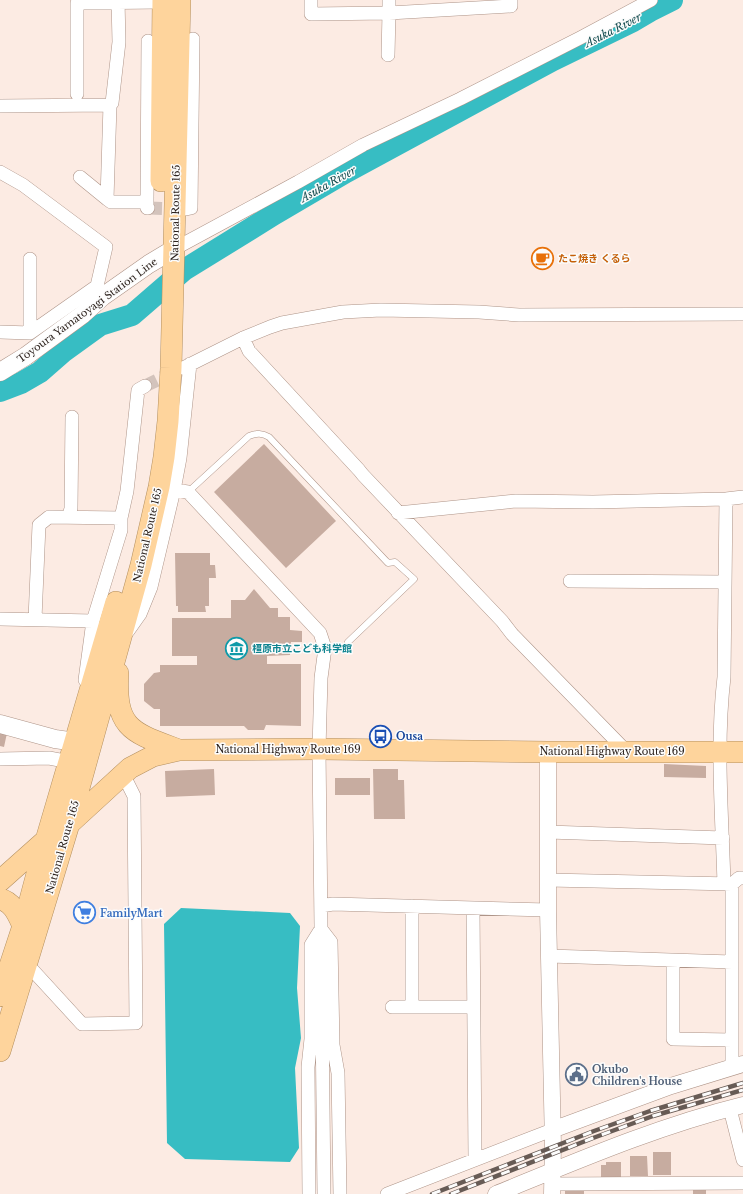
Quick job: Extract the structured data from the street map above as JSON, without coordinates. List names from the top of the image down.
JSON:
{
  "streets": {
    "highway": ["National Route 165", "National Highway Route 169"],
    "main road": ["Toyoura Yamatoyagi Station Line"]
  },
  "crossings": [
    ["National Route 165", "Toyoura Yamatoyagi Station Line"],
    ["National Route 165", "National Highway Route 169"]
  ],
  "water": ["Asuka River"],
  "places": {
    "cafe": ["たこ焼き くるら"],
    "museum": ["橿原市立こども科学館"],
    "bus stop": ["Ousa"],
    "supermarket": ["FamilyMart"],
    "public building": ["Okubo Children's House"]
  }
}
